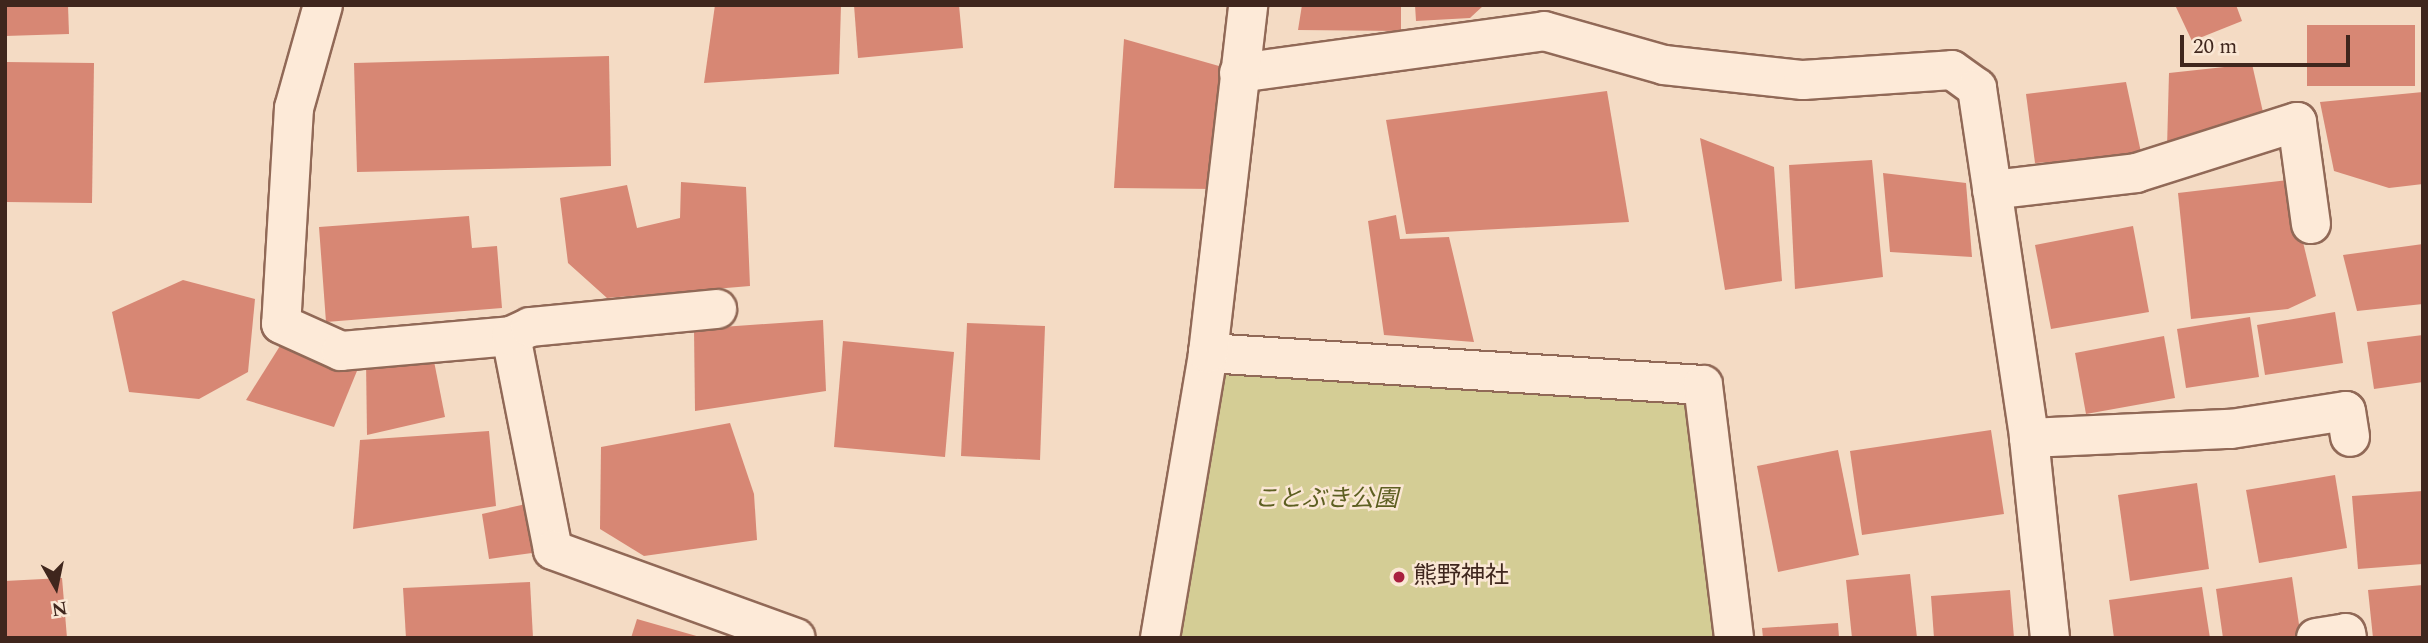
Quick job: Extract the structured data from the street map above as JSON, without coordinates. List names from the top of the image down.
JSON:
{
  "parks": ["ことぶき公園"],
  "places": ["熊野神社"],
  "scale_bar": "20 m",
  "north": "bottom"
}
